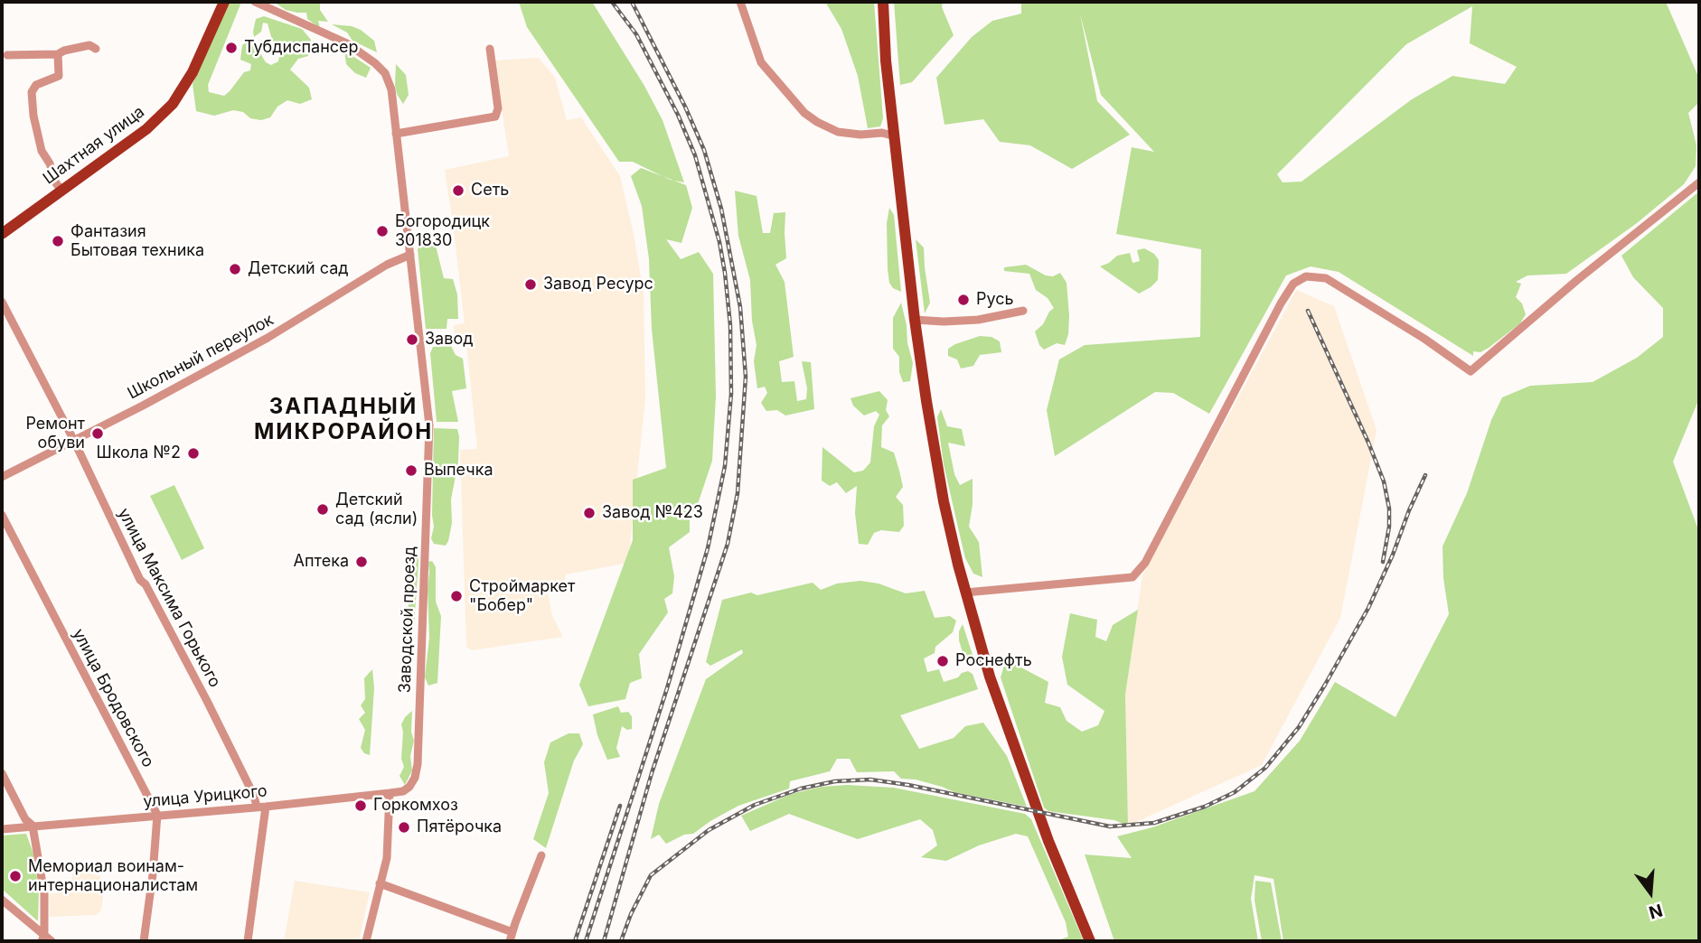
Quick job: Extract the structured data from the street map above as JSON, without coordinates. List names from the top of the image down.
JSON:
{
  "streets": {
    "main road": ["Шахтная улица"],
    "street": [
      "Школьный переулок",
      "улица Максима Горького",
      "Заводской проезд",
      "улица Бродовского",
      "улица Урицкого"
    ]
  },
  "crossings": [
    ["Школьный переулок", "улица Максима Горького"],
    ["Школьный переулок", "Заводской проезд"],
    ["улица Максима Горького", "улица Урицкого"],
    ["Заводской проезд", "улица Урицкого"],
    ["улица Бродовского", "улица Урицкого"]
  ],
  "districts": ["ЗАПАДНЫЙ МИКРОРАЙОН"],
  "places": [
    "Тубдиспансер",
    "Сеть",
    "Богородицк 301830",
    "Фантазия Бытовая техника",
    "Детский сад",
    "Завод Ресурс",
    "Русь",
    "Завод",
    "Ремонт обуви",
    "Школа №2",
    "Выпечка",
    "Детский сад (ясли)",
    "Завод №423",
    "Аптека",
    "Строймаркет \"Бобер\"",
    "Роснефть",
    "Горкомхоз",
    "Пятёрочка",
    "Мемориал воинам- интернационалистам"
  ],
  "north": "bottom"
}
